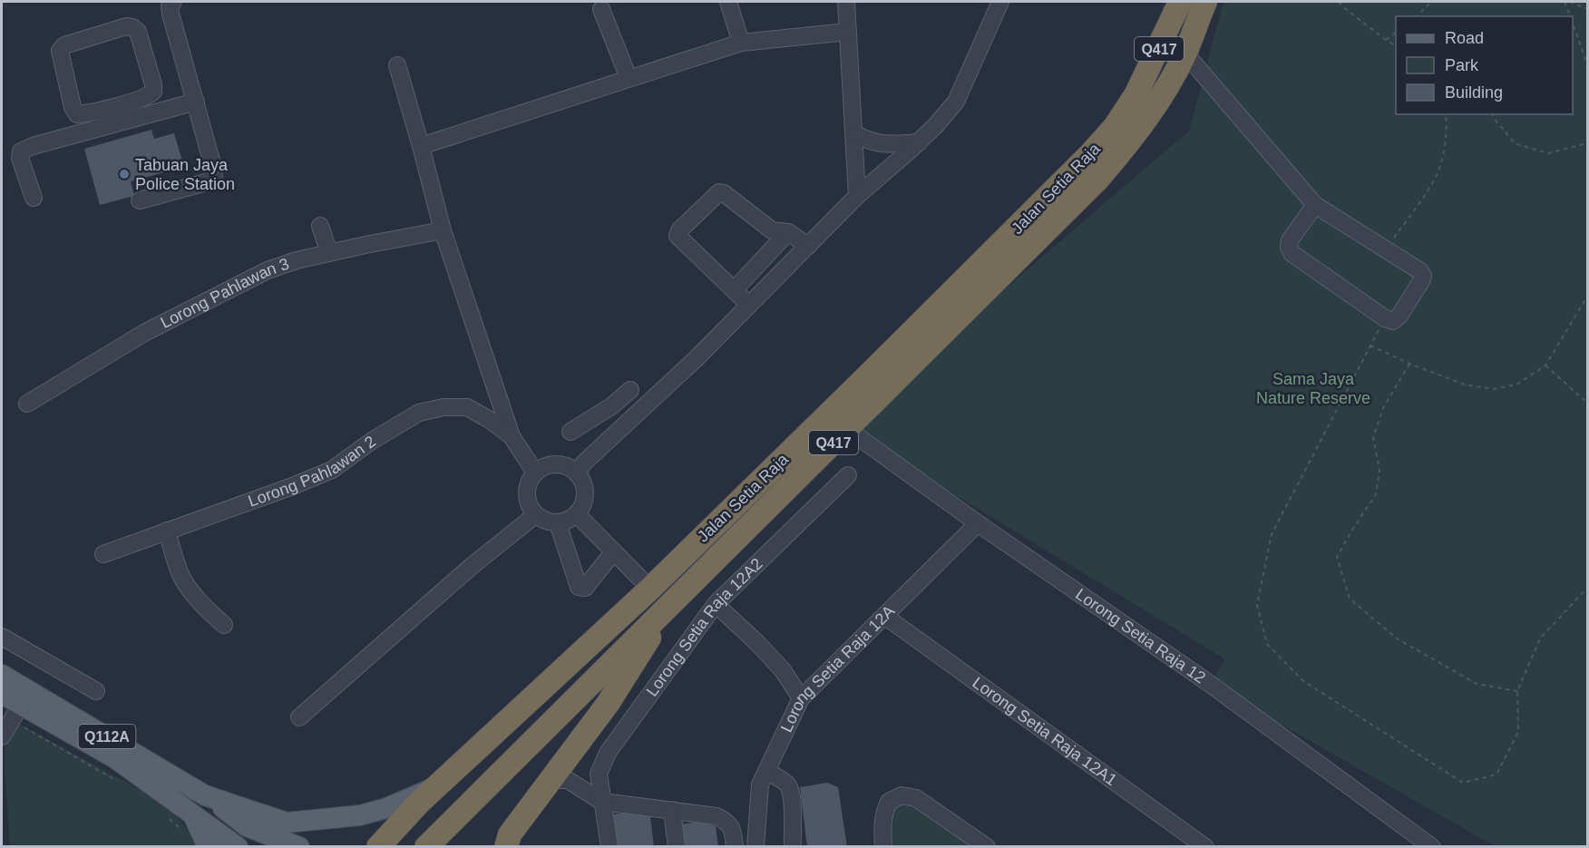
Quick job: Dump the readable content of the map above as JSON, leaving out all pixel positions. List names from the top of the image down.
{
  "streets": {
    "highway": ["Q417", "Jalan Setia Raja"],
    "main road": ["Q112A"],
    "street": [
      "Lorong Pahlawan 3",
      "Lorong Pahlawan 2",
      "Lorong Setia Raja 12A2",
      "Lorong Setia Raja 12",
      "Lorong Setia Raja 12A",
      "Lorong Setia Raja 12A1"
    ]
  },
  "crossings": [
    ["Jalan Setia Raja", "Lorong Setia Raja 12"],
    ["Lorong Setia Raja 12", "Lorong Setia Raja 12A"],
    ["Lorong Setia Raja 12A", "Lorong Setia Raja 12A1"]
  ],
  "parks": ["Sama Jaya Nature Reserve"],
  "places": ["Tabuan Jaya Police Station"],
  "legend": ["Road", "Park", "Building"]
}
